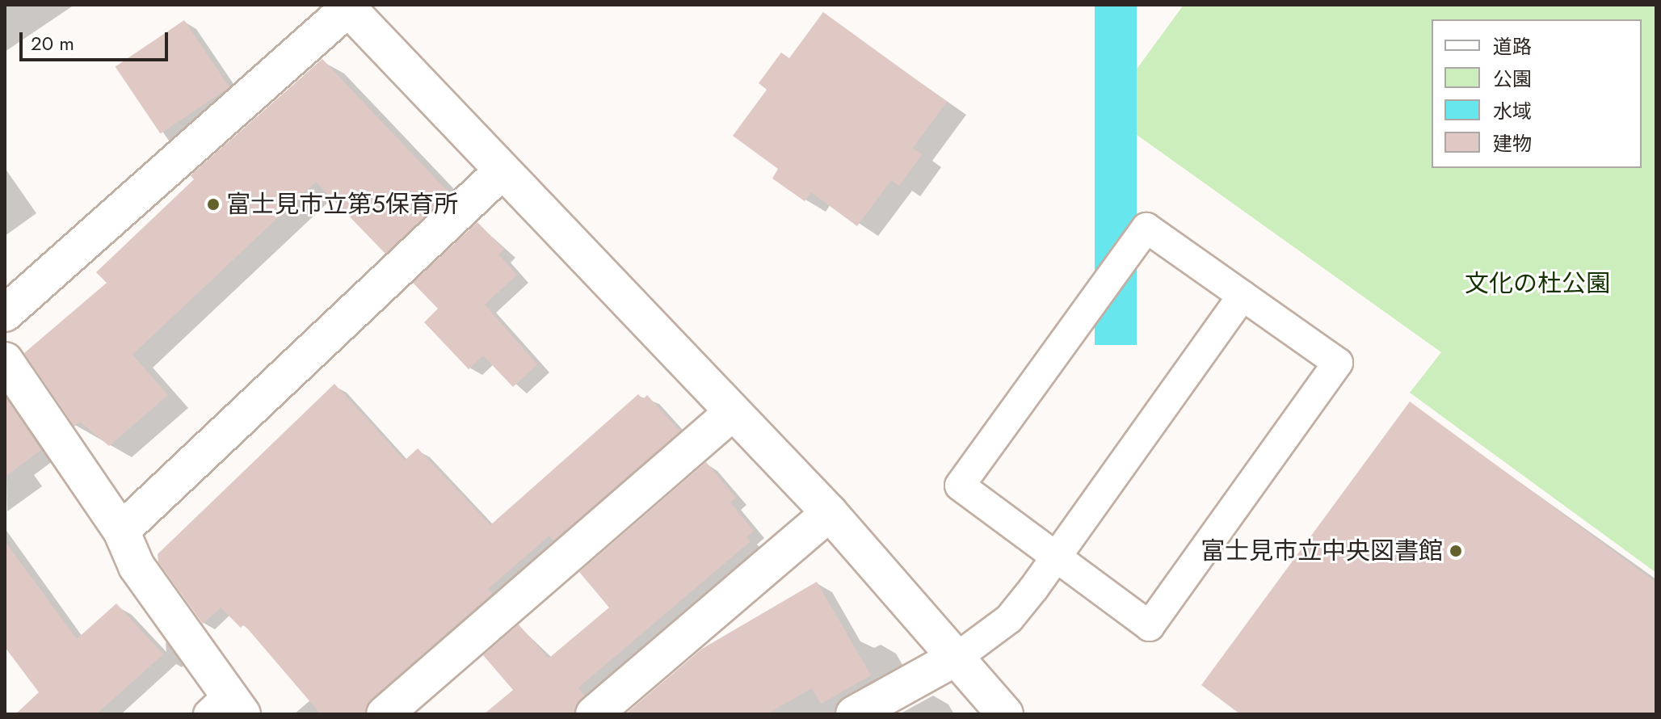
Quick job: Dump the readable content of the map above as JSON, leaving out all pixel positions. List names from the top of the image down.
{
  "parks": ["文化の杜公園"],
  "places": ["富士見市立第5保育所", "富士見市立中央図書館"],
  "legend": [
    "道路",
    "公園",
    "水域",
    "建物"
  ],
  "scale_bar": "20 m"
}
